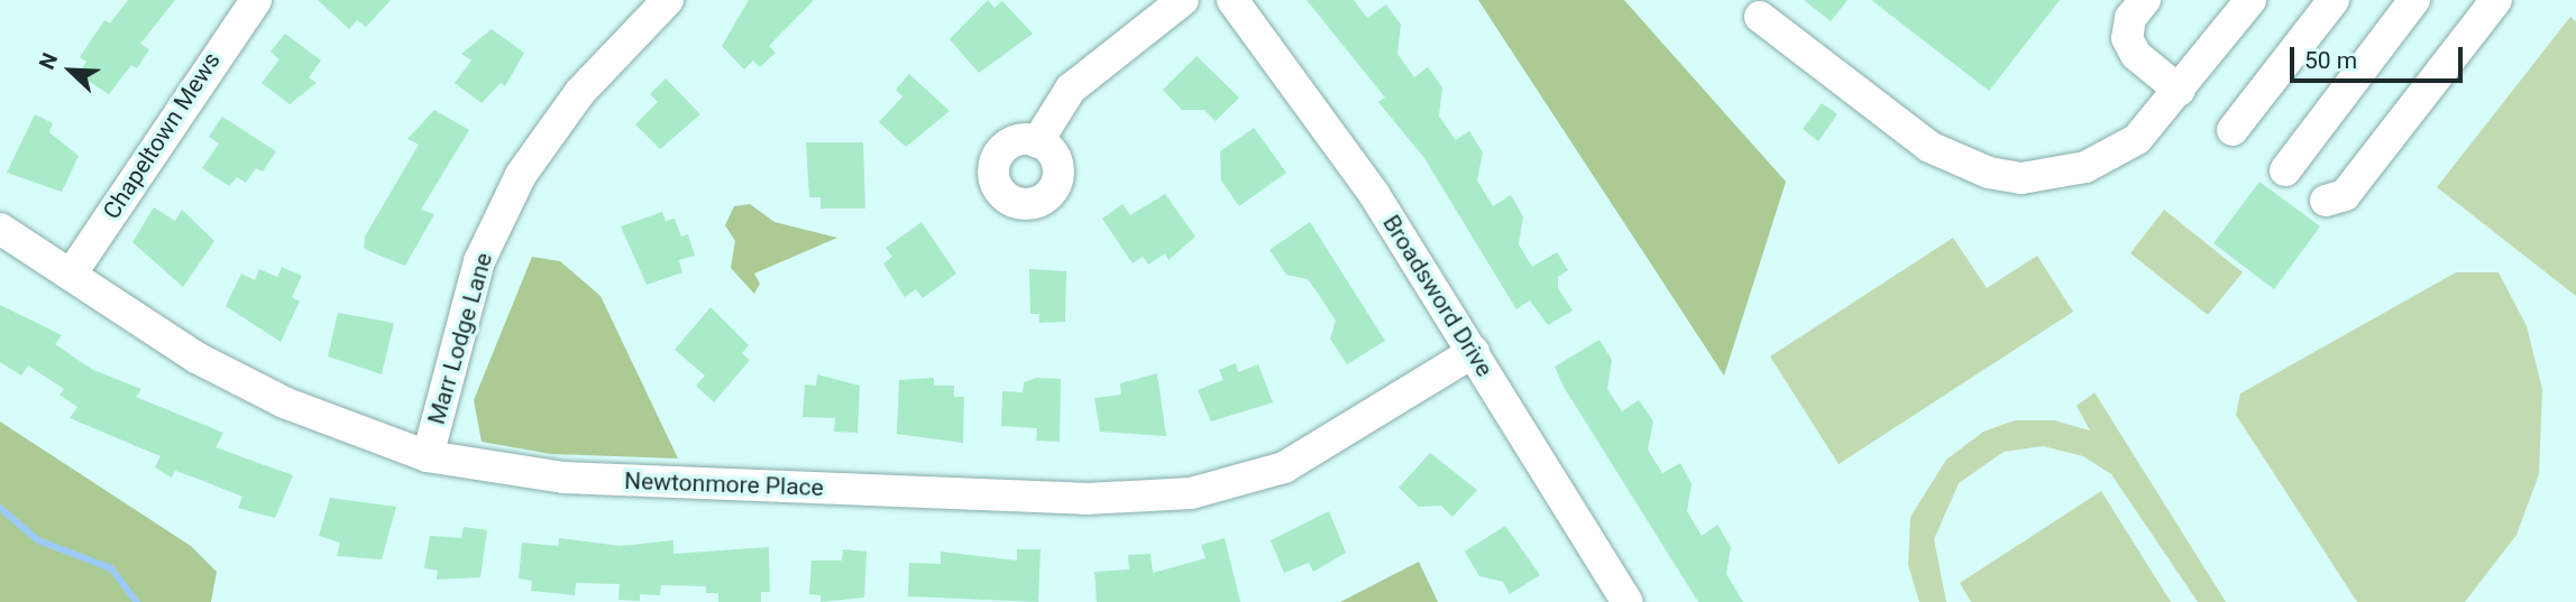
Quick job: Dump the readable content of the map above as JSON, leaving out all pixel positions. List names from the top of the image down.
{
  "streets": {
    "street": [
      "Chapeltown Mews",
      "Broadsword Drive",
      "Marr Lodge Lane",
      "Newtonmore Place"
    ]
  },
  "crossings": [
    ["Chapeltown Mews", "Newtonmore Place"],
    ["Broadsword Drive", "Newtonmore Place"],
    ["Marr Lodge Lane", "Newtonmore Place"]
  ],
  "scale_bar": "50 m",
  "north": "top left"
}
